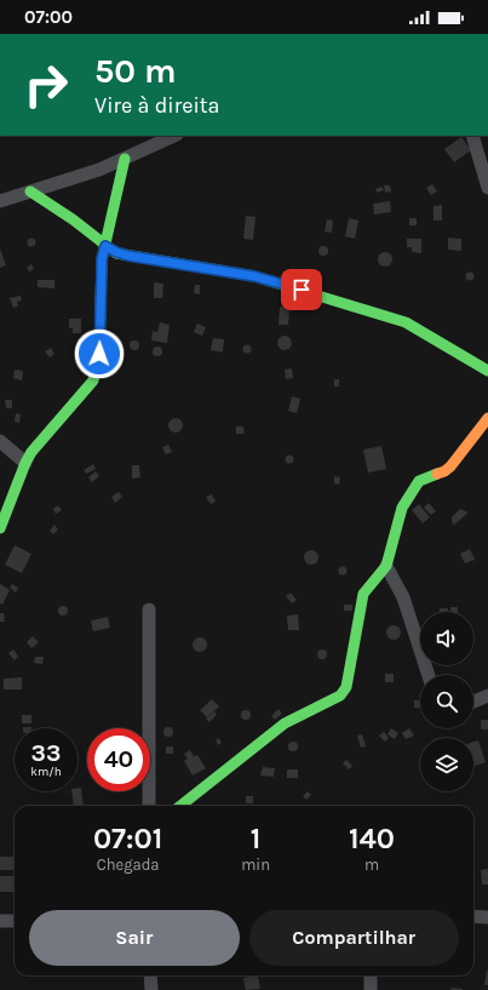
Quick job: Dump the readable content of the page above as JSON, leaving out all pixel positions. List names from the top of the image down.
{
  "page": {
    "status": "07:00",
    "turn": ["50 m", "Vire à direita"],
    "speed": "33 km/h",
    "limit": "40",
    "eta": [
      "07:01",
      "Chegada",
      "1",
      "min",
      "140",
      "m"
    ],
    "buttons": ["Sair", "Compartilhar"]
  }
}
